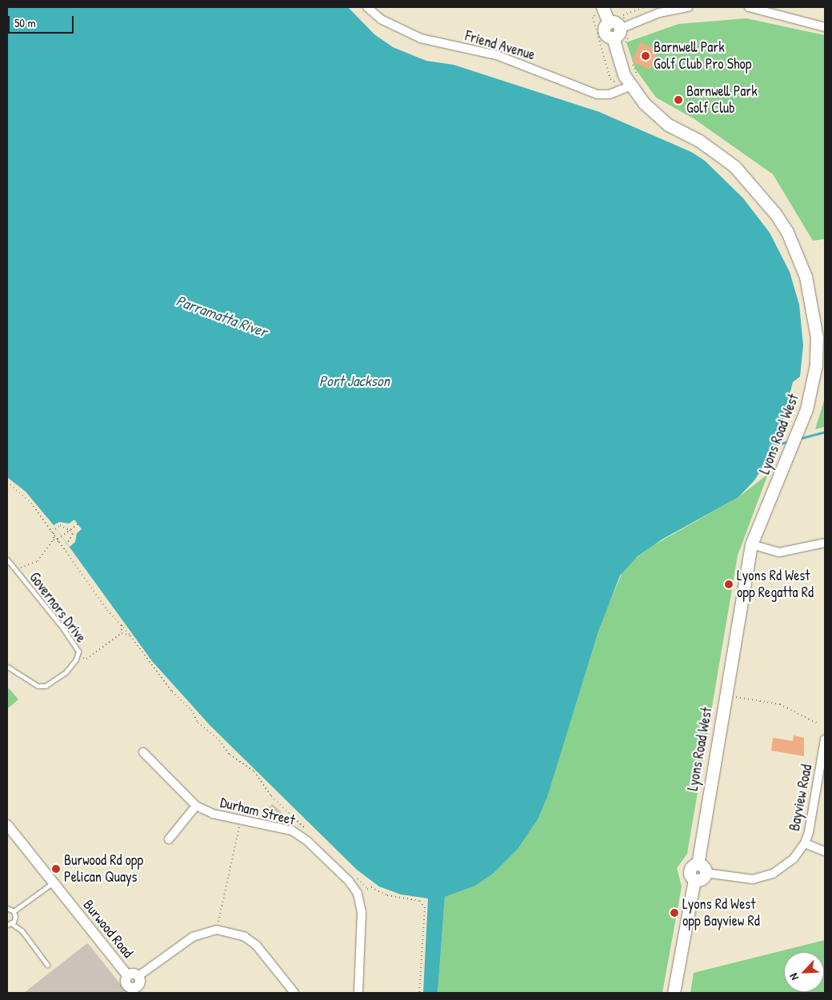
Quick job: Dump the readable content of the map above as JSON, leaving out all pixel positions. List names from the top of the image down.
{
  "streets": {
    "main road": ["Lyons Road West"],
    "street": [
      "Friend Avenue",
      "Bayview Road",
      "Durham Street",
      "Burwood Road"
    ],
    "lane": ["Governors Drive"]
  },
  "crossings": [
    ["Friend Avenue", "Lyons Road West"],
    ["Lyons Road West", "Bayview Road"]
  ],
  "water": ["Parramatta River", "Port Jackson"],
  "places": [
    "Barnwell Park Golf Club Pro Shop",
    "Barnwell Park Golf Club",
    "Lyons Rd West opp Regatta Rd",
    "Burwood Rd opp Pelican Quays",
    "Lyons Rd West opp Bayview Rd"
  ],
  "scale_bar": "50 m",
  "north": "bottom left"
}
